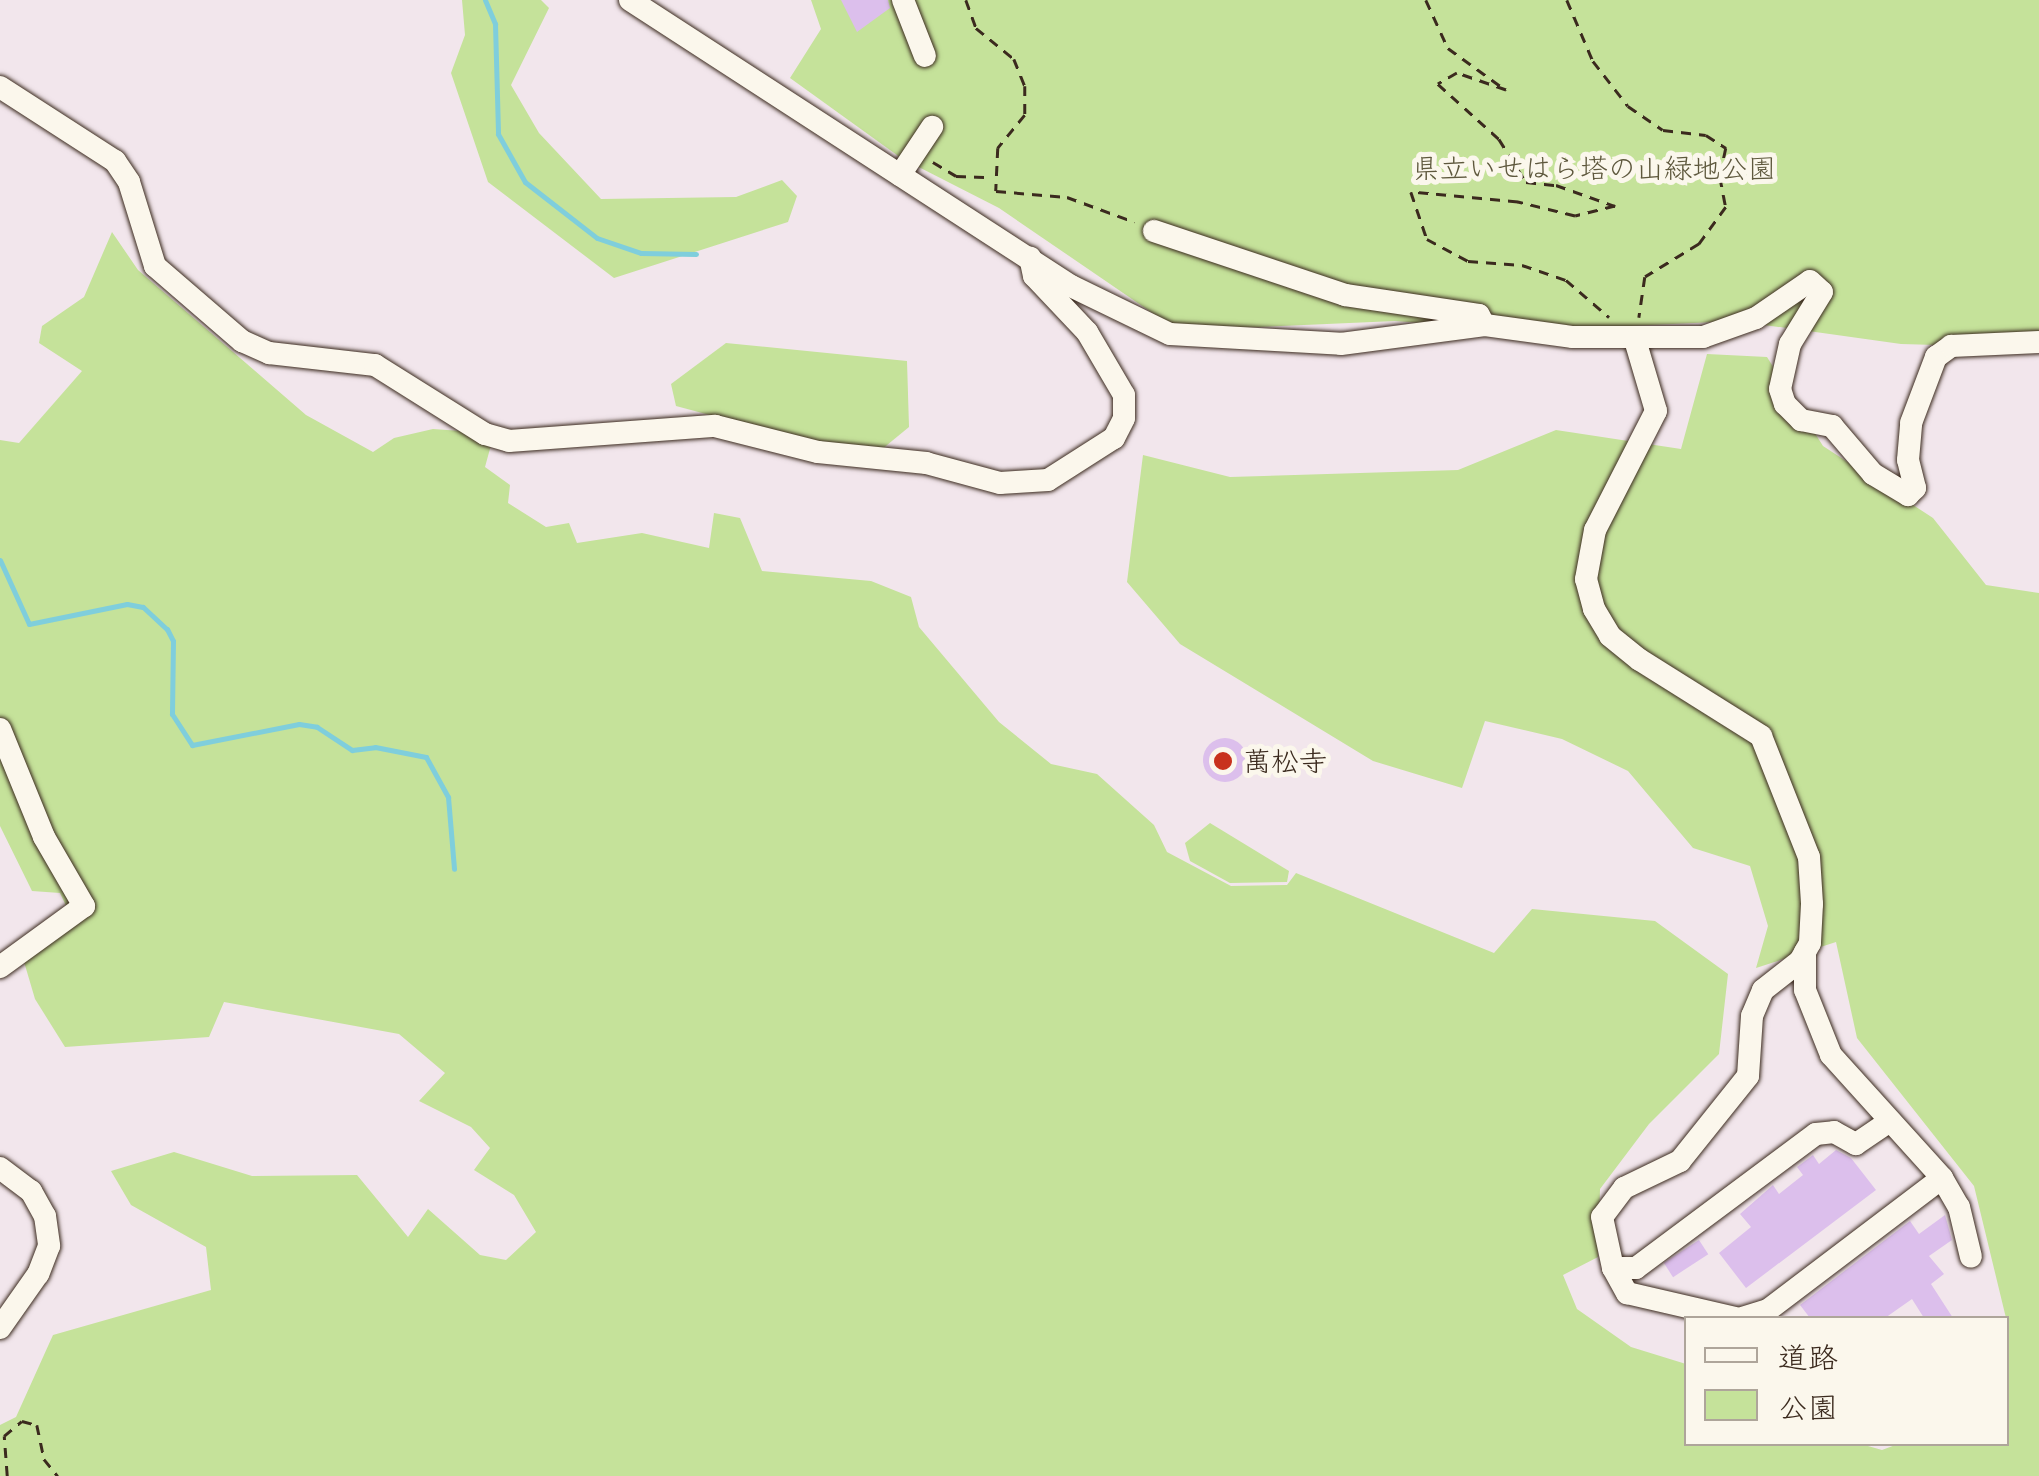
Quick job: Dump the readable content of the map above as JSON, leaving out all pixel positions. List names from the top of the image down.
{
  "parks": ["県立いせはら塔の山緑地公園"],
  "places": ["萬松寺"],
  "legend": ["道路", "公園"]
}
